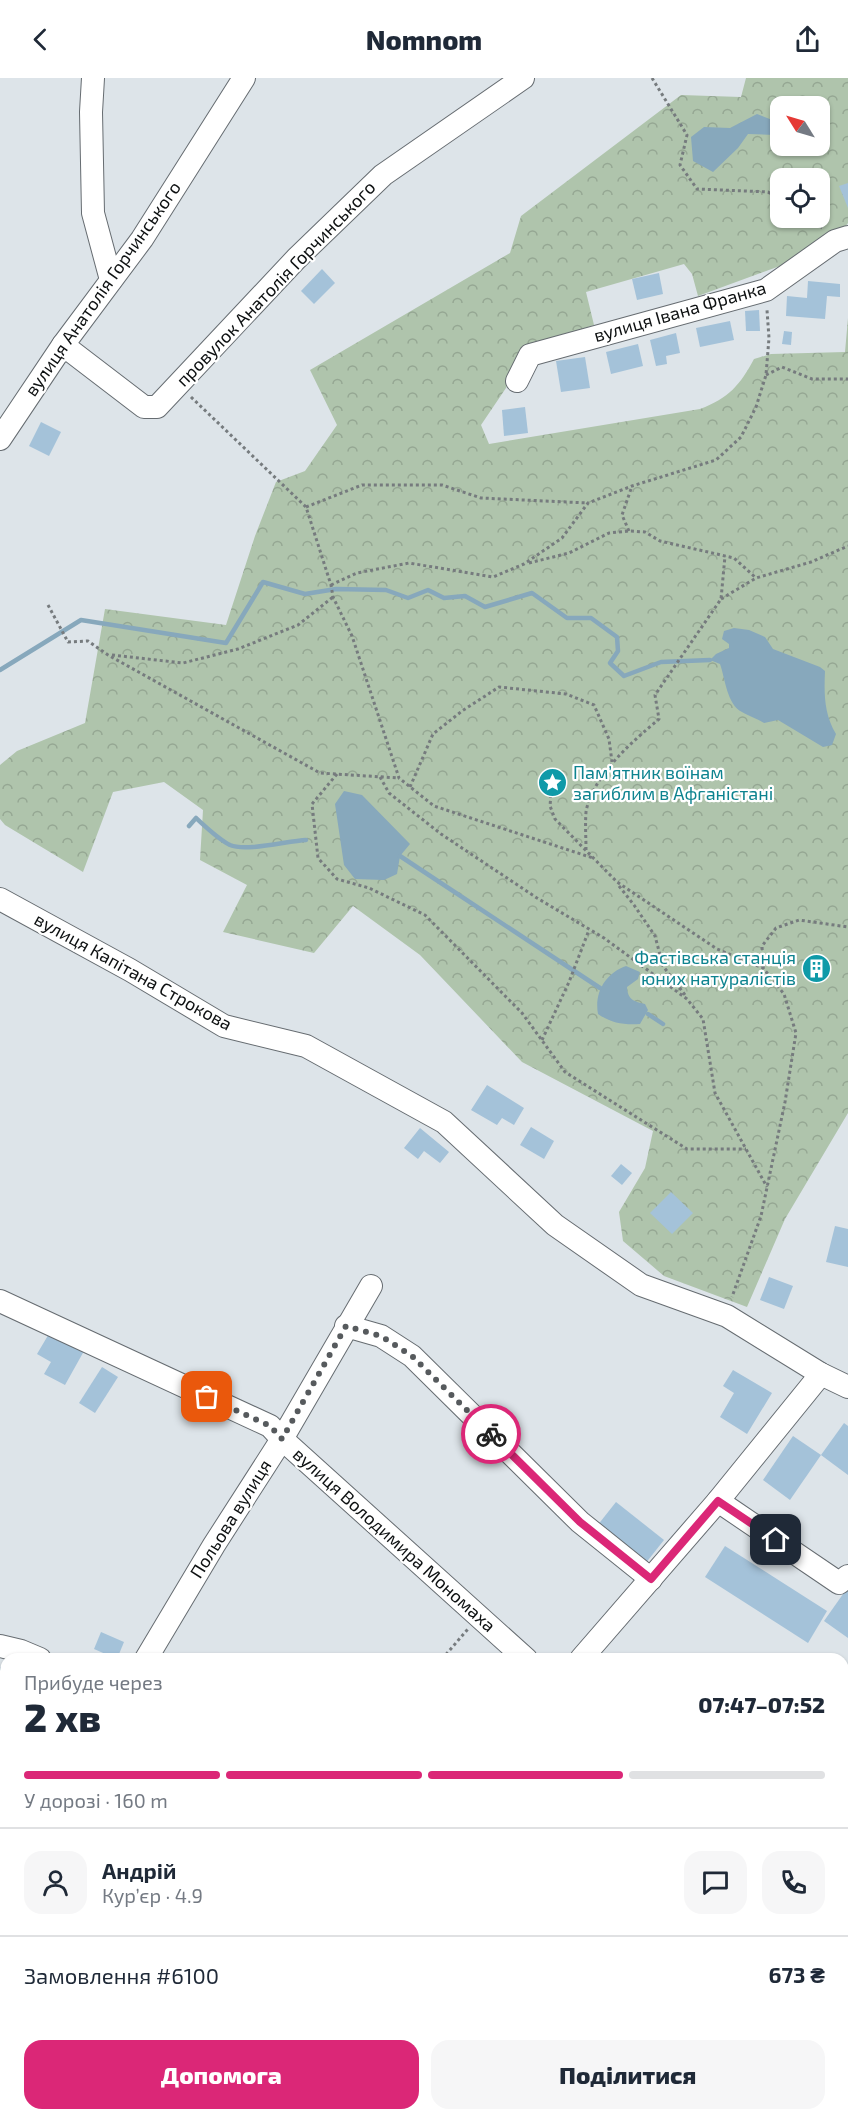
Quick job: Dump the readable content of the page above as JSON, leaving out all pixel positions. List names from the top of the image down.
{
  "streets": {
    "street": [
      "провулок Анатолія Горчинського",
      "вулиця Анатолія Горчинського",
      "вулиця Івана Франка",
      "вулиця Капітана Строкова",
      "Польова вулиця",
      "вулиця Володимира Мономаха"
    ]
  },
  "crossings": [
    ["провулок Анатолія Горчинського", "вулиця Анатолія Горчинського"],
    ["Польова вулиця", "вулиця Володимира Мономаха"]
  ],
  "places": {
    "place": ["Пам’ятник воїнам загиблим в Афганістані"],
    "building": ["Фастівська станція юних натуралістів"]
  },
  "north": "top left",
  "page": {
    "header": "Nomnom",
    "heading": ["2 хв", "Прибуде через", "07:47–07:52"],
    "panel": [
      "Андрій",
      "Кур’єр · 4.9",
      "Замовлення #6100",
      "673 ₴"
    ],
    "bar": "У дорозі · 160 m",
    "buttons": ["Допомога", "Поділитися"]
  }
}
